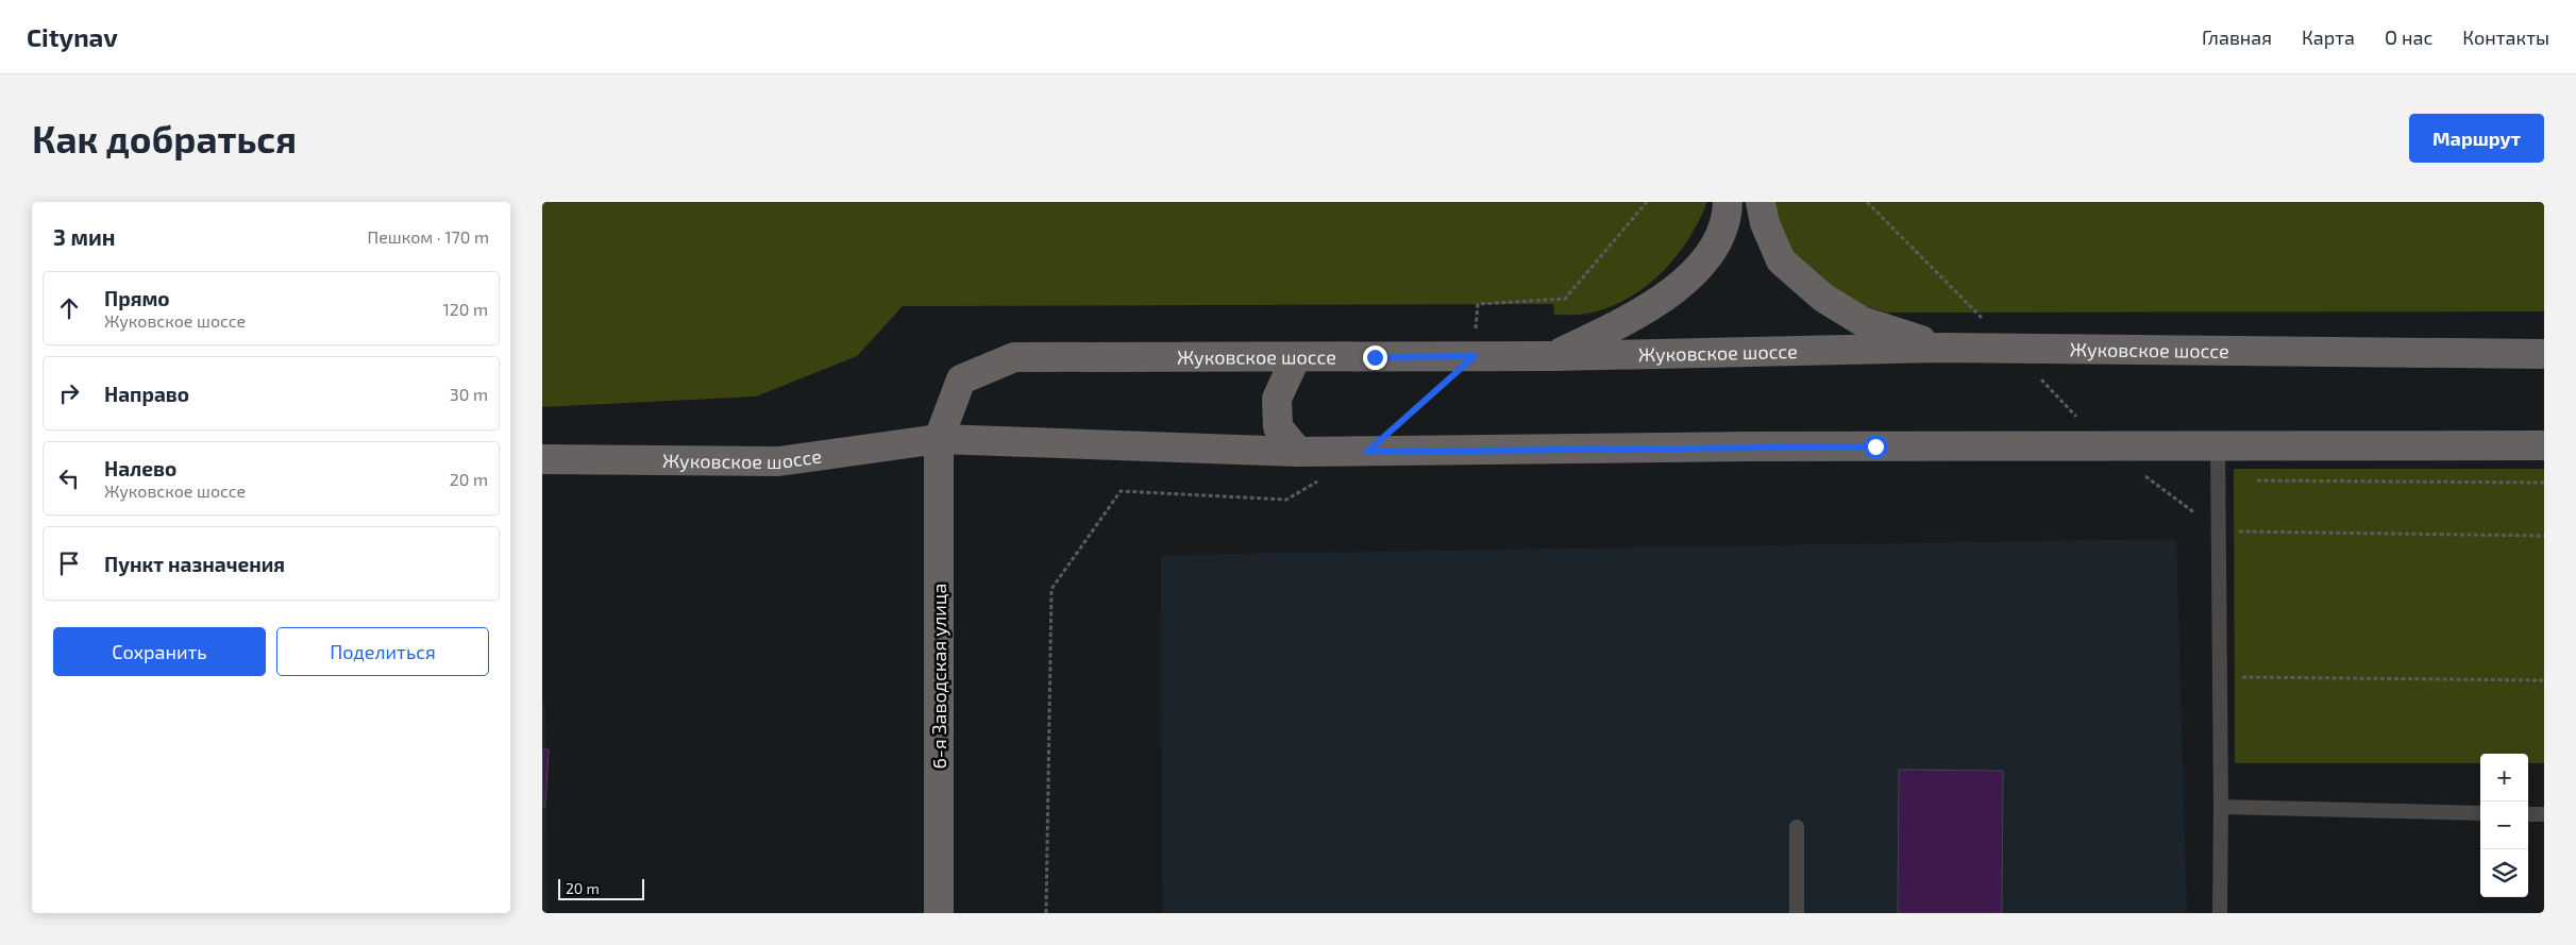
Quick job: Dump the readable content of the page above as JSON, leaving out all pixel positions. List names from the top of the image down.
{
  "streets": {
    "main road": ["Жуковское шоссе", "6-я Заводская улица"]
  },
  "crossings": [
    ["Жуковское шоссе", "6-я Заводская улица"]
  ],
  "scale_bar": "20 m",
  "page": {
    "header": "Citynav",
    "nav": [
      "Главная",
      "Карта",
      "О нас",
      "Контакты"
    ],
    "buttons": [
      "Маршрут",
      ["Сохранить", "Поделиться"]
    ],
    "title": "Как добраться",
    "heading": ["3 мин", "Пешком · 170 m"],
    "list": [
      ["Прямо", "Жуковское шоссе", "120 m"],
      ["Направо", "30 m"],
      ["Налево", "Жуковское шоссе", "20 m"],
      "Пункт назначения"
    ],
    "map_buttons": ["+", "−"],
    "scale": "20 m"
  }
}
